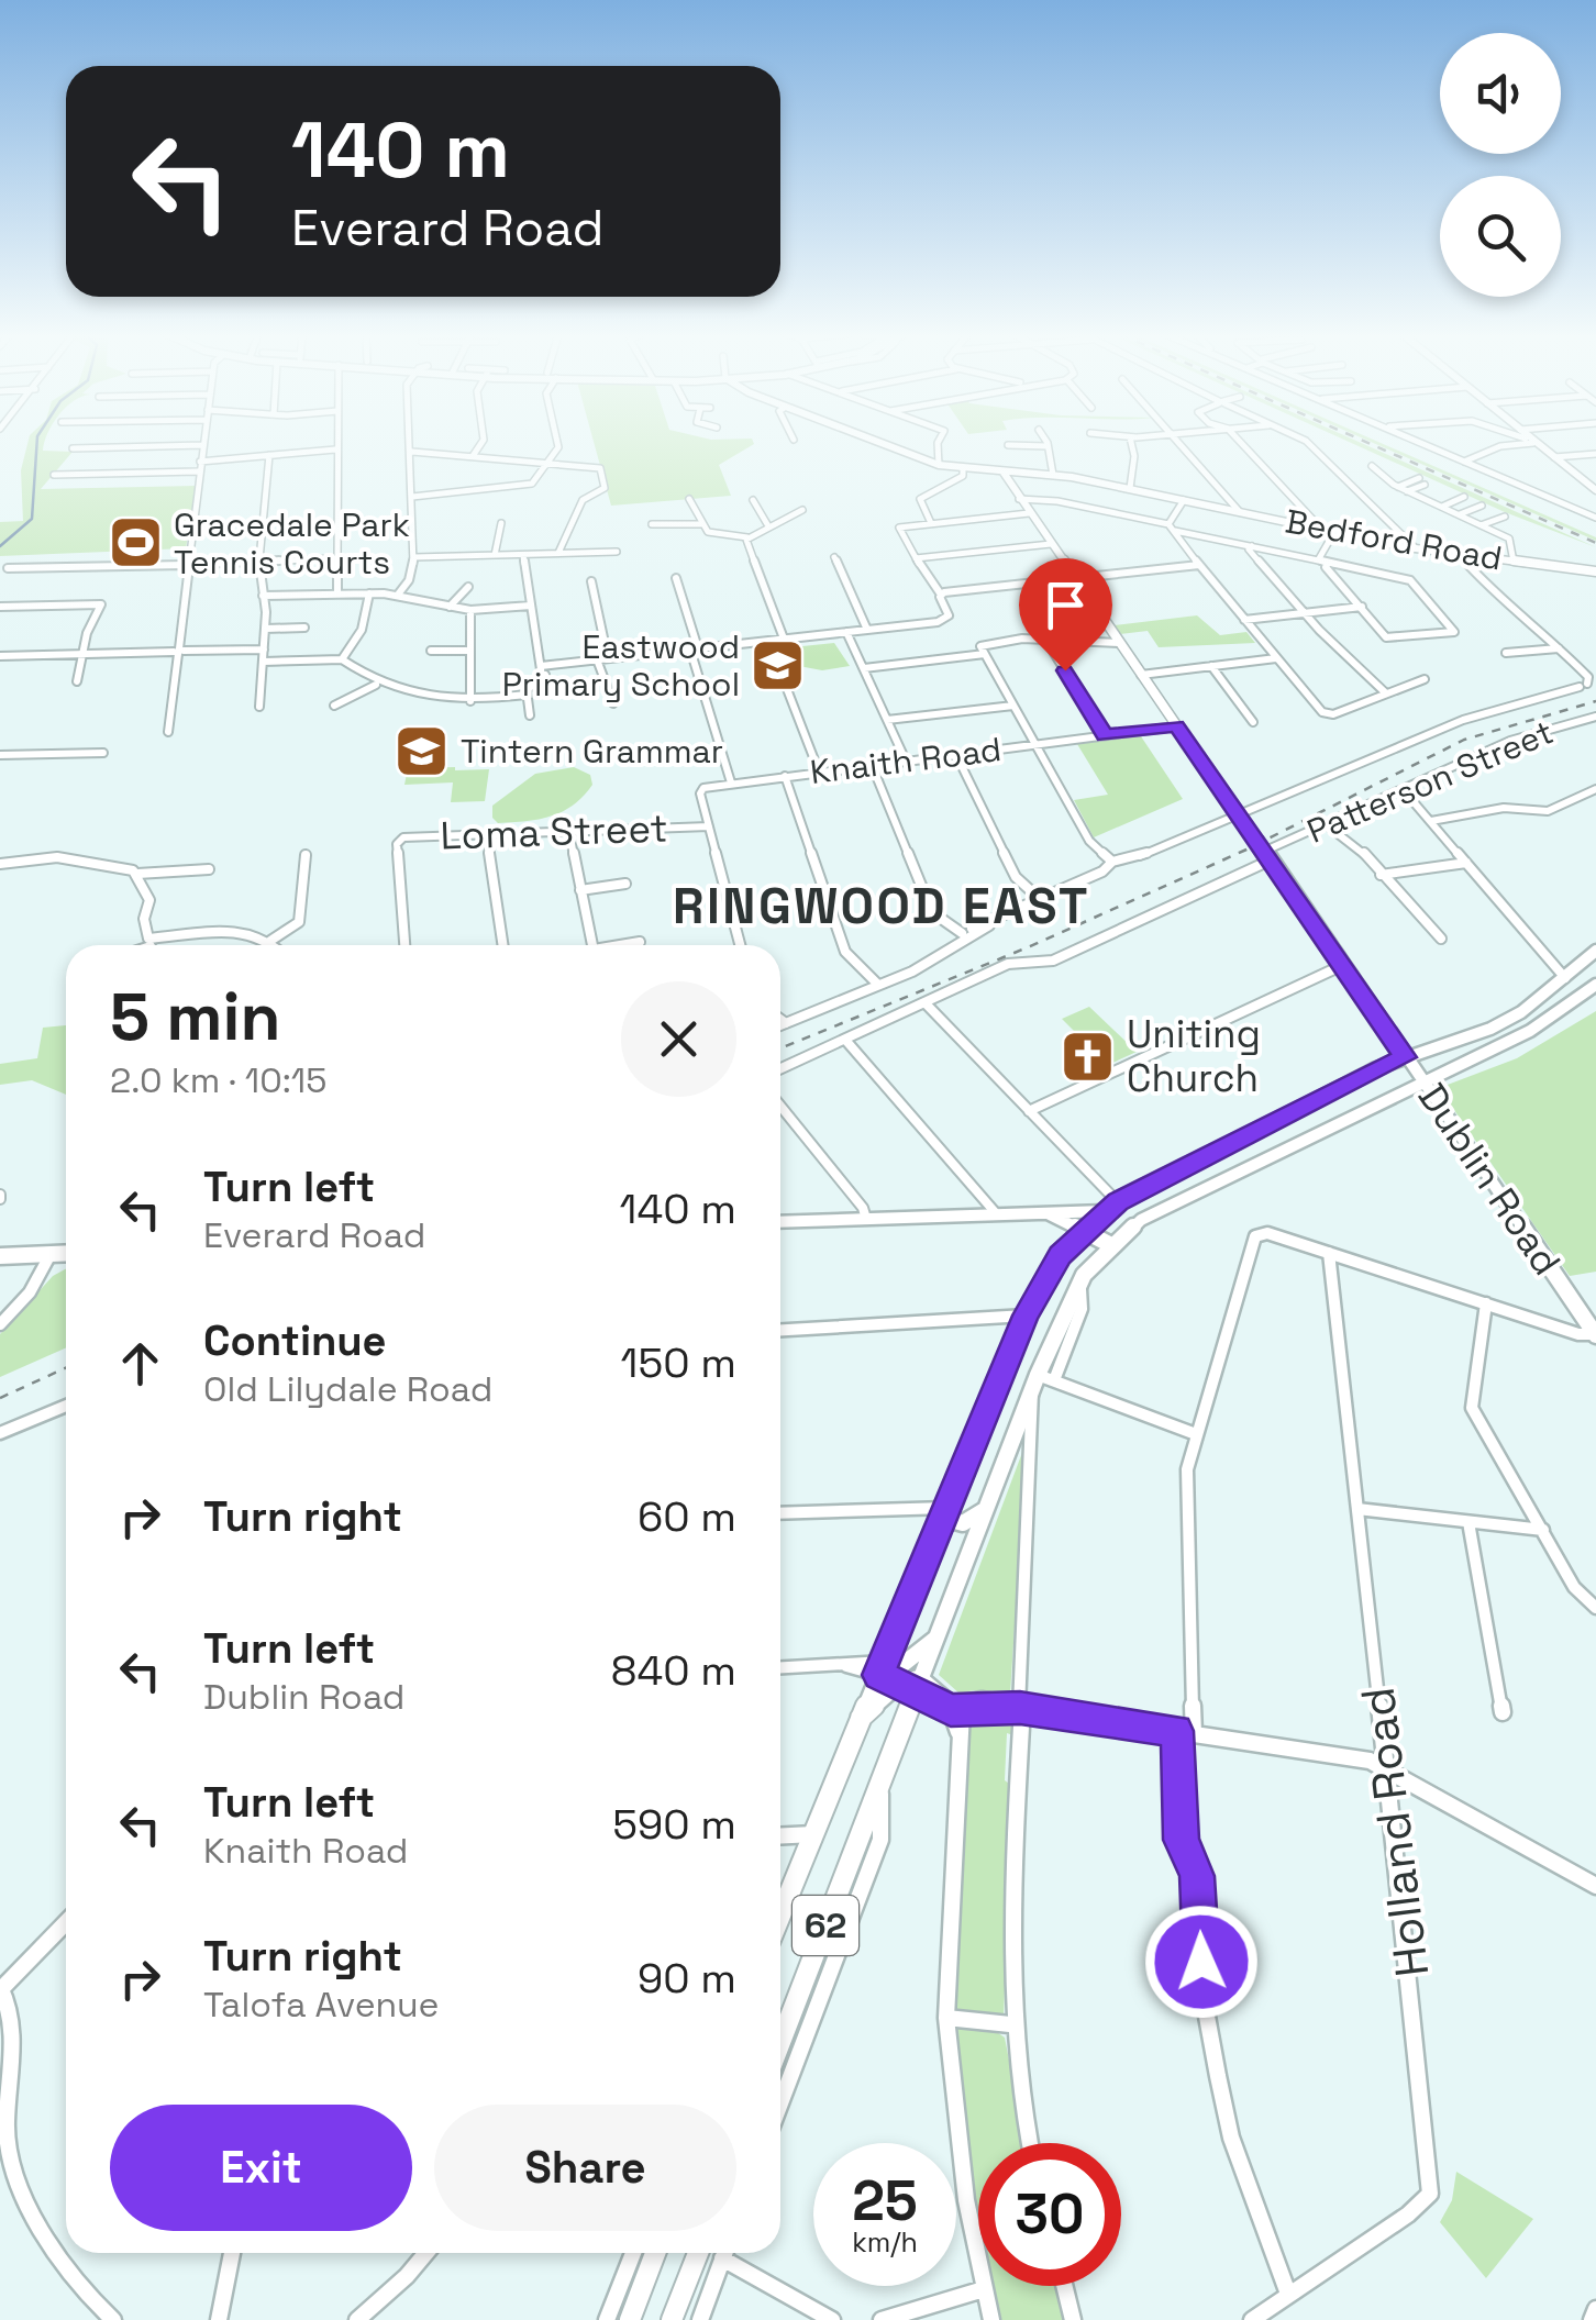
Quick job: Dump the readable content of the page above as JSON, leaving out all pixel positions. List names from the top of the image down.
{
  "streets": {
    "main road": ["Bedford Road", "Dublin Road", "62"],
    "street": [
      "Knaith Road",
      "Patterson Street",
      "Loma Street",
      "Holland Road"
    ]
  },
  "crossings": [
    ["Bedford Road", "Dublin Road"],
    ["Knaith Road", "Loma Street"],
    ["Knaith Road", "Dublin Road"],
    ["Patterson Street", "Dublin Road"],
    ["Dublin Road", "62"]
  ],
  "districts": ["RINGWOOD EAST"],
  "places": {
    "sports": ["Gracedale Park Tennis Courts"],
    "school or university": ["Eastwood Primary School", "Tintern Grammar"],
    "church": ["Uniting Church"]
  },
  "page": {
    "turn": ["140 m", "Everard Road"],
    "heading": ["5 min", "2.0 km · 10:15"],
    "list": [
      {
        "name": "Turn left",
        "note": "Everard Road",
        "value": "140 m"
      },
      {
        "name": "Continue",
        "note": "Old Lilydale Road",
        "value": "150 m"
      },
      {
        "name": "Turn right",
        "value": "60 m"
      },
      {
        "name": "Turn left",
        "note": "Dublin Road",
        "value": "840 m"
      },
      {
        "name": "Turn left",
        "note": "Knaith Road",
        "value": "590 m"
      },
      {
        "name": "Turn right",
        "note": "Talofa Avenue",
        "value": "90 m"
      }
    ],
    "buttons": ["Exit", "Share"],
    "speed": "25 km/h",
    "limit": "30"
  }
}
